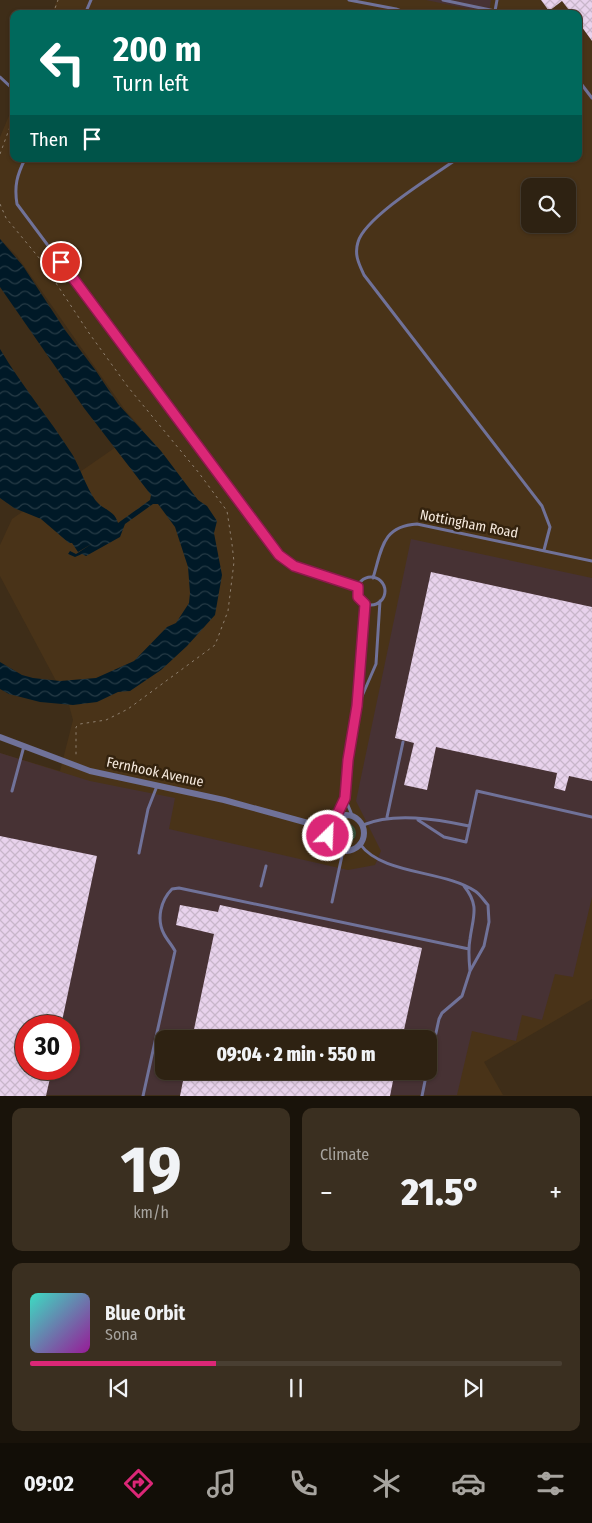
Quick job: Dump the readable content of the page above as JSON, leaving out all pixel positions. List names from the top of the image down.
{
  "streets": {
    "street": ["Fernhook Avenue"],
    "lane": ["Nottingham Road"]
  },
  "page": {
    "turn": ["200 m", "Turn left"],
    "then": "Then",
    "limit": "30",
    "trip": "09:04 · 2 min · 550 m",
    "tile": [
      ["19", "km/h"],
      "Climate"
    ],
    "heat": ["−", "21.5°", "+"],
    "song": ["Blue Orbit", "Sona"],
    "tabs": "09:02"
  }
}
